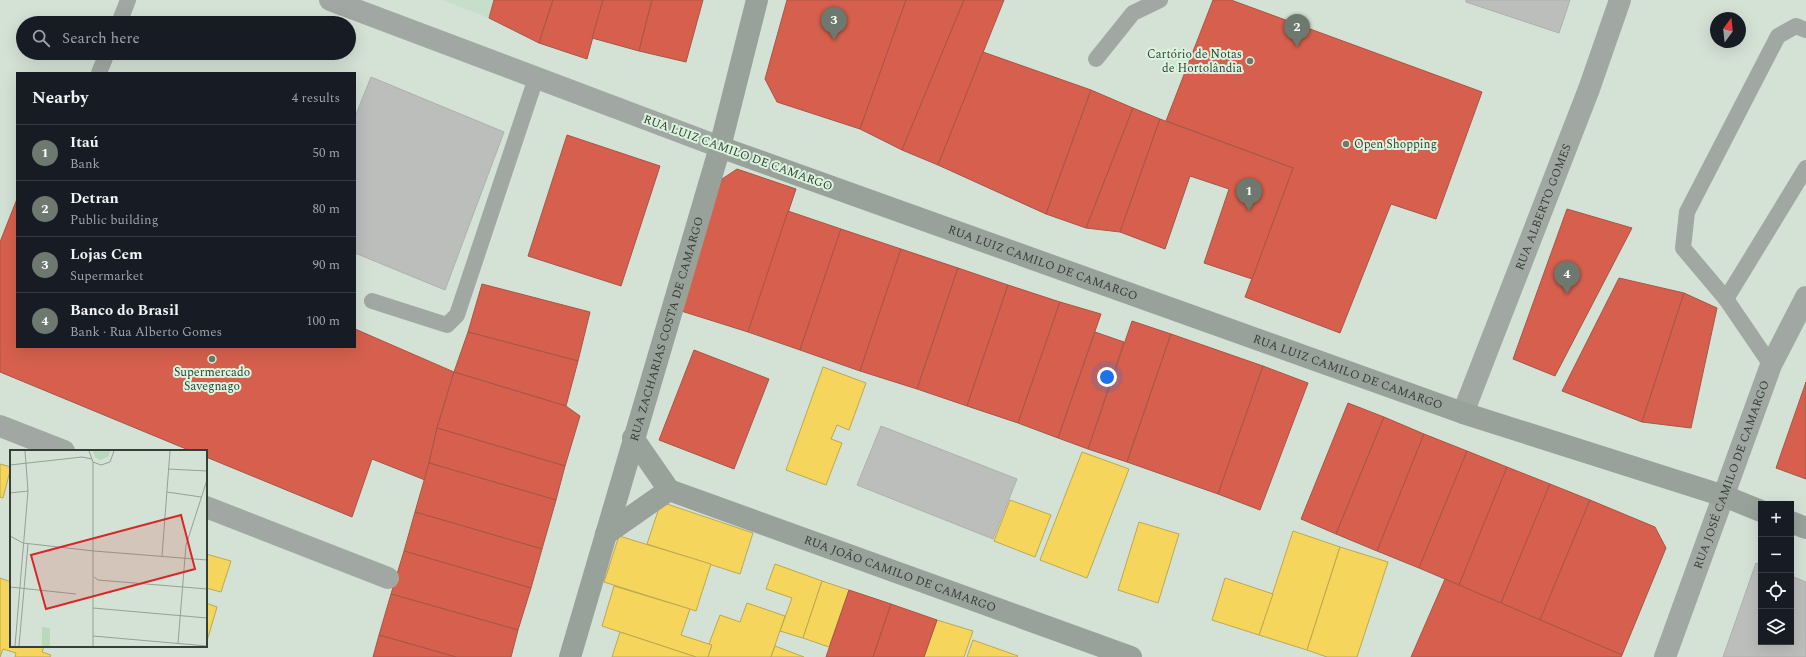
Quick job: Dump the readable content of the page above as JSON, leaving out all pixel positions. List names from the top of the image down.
{
  "streets": {
    "main road": ["RUA LUIZ CAMILO DE CAMARGO", "RUA ZACHARIAS COSTA DE CAMARGO", "RUA JOÃO CAMILO DE CAMARGO"],
    "street": ["RUA ALBERTO GOMES", "RUA JOSÉ CAMILO DE CAMARGO"]
  },
  "crossings": [
    ["RUA LUIZ CAMILO DE CAMARGO", "RUA ALBERTO GOMES"],
    ["RUA LUIZ CAMILO DE CAMARGO", "RUA ZACHARIAS COSTA DE CAMARGO"],
    ["RUA LUIZ CAMILO DE CAMARGO", "RUA JOSÉ CAMILO DE CAMARGO"]
  ],
  "places": ["Cartório de Notas de Hortolândia", "Open Shopping", "Supermercado Savegnago"],
  "north": "top",
  "page": {
    "pins": [
      "3",
      "2",
      "1",
      "4"
    ],
    "search": "Search here",
    "heading": ["Nearby", "4 results"],
    "list": [
      {
        "mark": "1",
        "name": "Itaú",
        "note": "Bank",
        "value": "50 m"
      },
      {
        "mark": "2",
        "name": "Detran",
        "note": "Public building",
        "value": "80 m"
      },
      {
        "mark": "3",
        "name": "Lojas Cem",
        "note": "Supermarket",
        "value": "90 m"
      },
      {
        "mark": "4",
        "name": "Banco do Brasil",
        "note": "Bank · Rua Alberto Gomes",
        "value": "100 m"
      }
    ],
    "map_buttons": ["+", "−"]
  }
}
